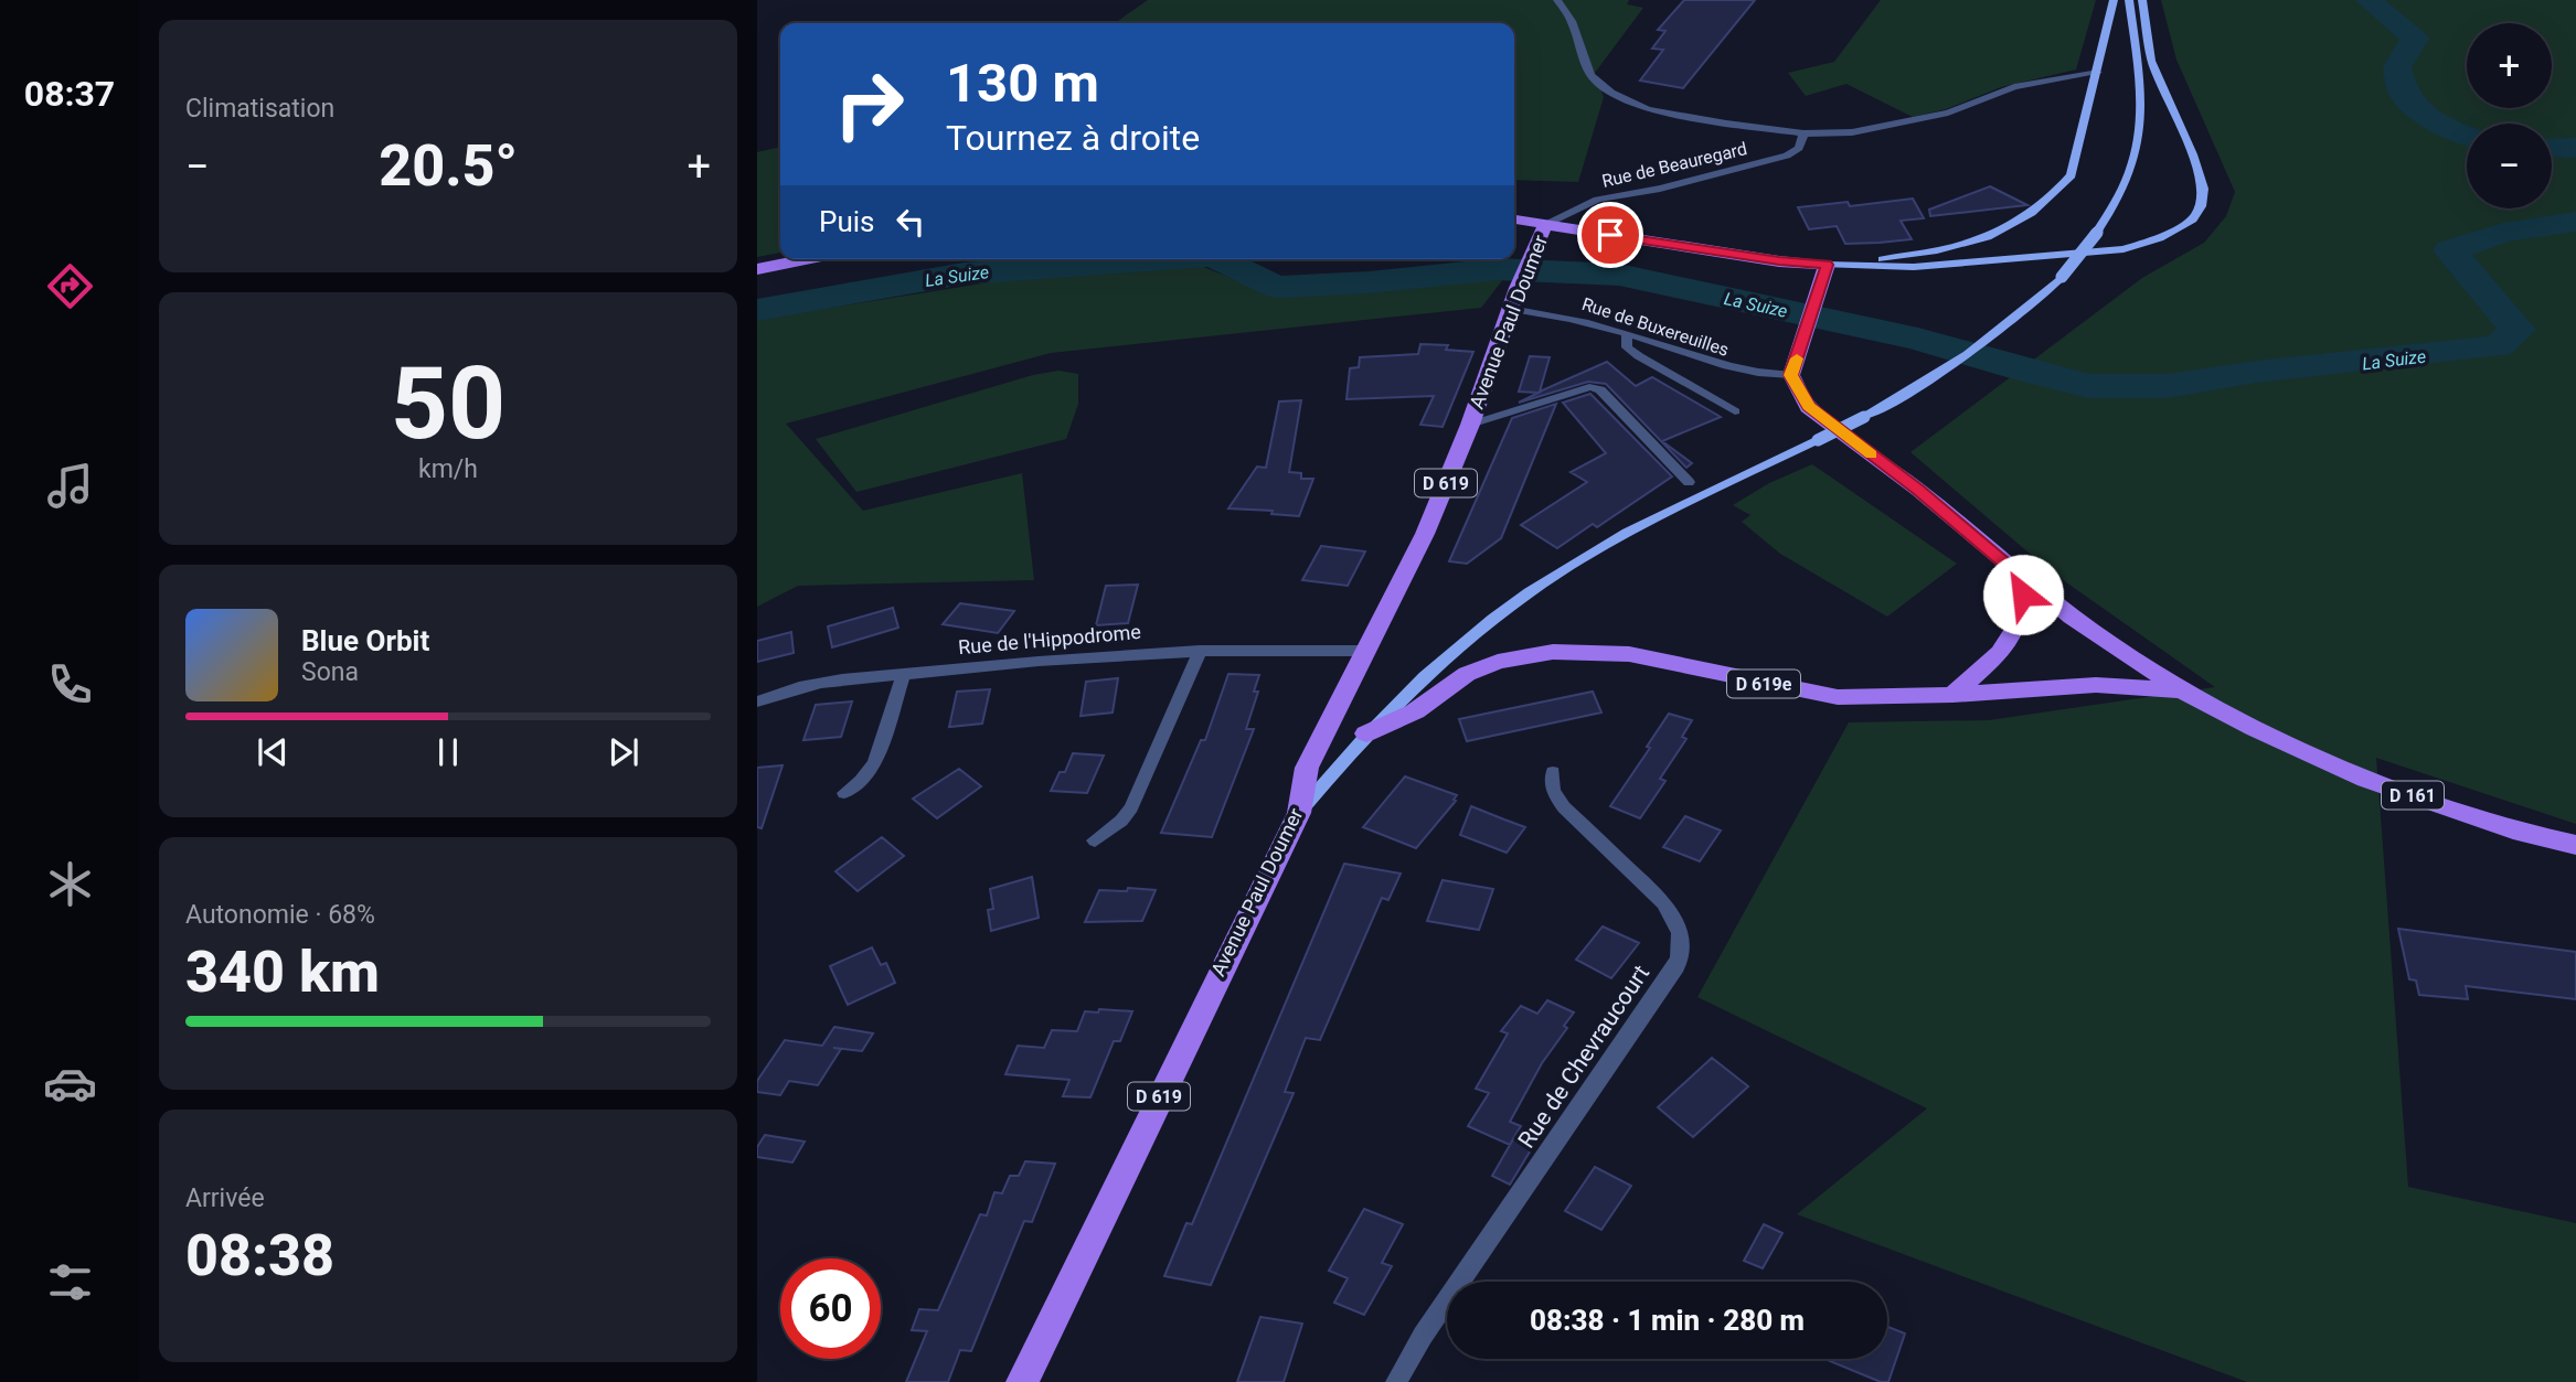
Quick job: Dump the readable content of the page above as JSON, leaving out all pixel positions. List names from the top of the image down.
{
  "streets": {
    "main road": [
      "Avenue Paul Doumer",
      "D 619",
      "D 619e",
      "D 161"
    ],
    "street": [
      "Rue de Beauregard",
      "Rue de Buxereuilles",
      "Rue de l'Hippodrome",
      "Rue de Chevraucourt"
    ]
  },
  "crossings": [
    ["Rue de Beauregard", "Avenue Paul Doumer"],
    ["Avenue Paul Doumer", "Rue de Buxereuilles"],
    ["Avenue Paul Doumer", "Rue de l'Hippodrome"],
    ["D 619e", "D 161"]
  ],
  "water": ["La Suize"],
  "page": {
    "tabs": "08:37",
    "tile": [
      "Climatisation",
      ["50", "km/h"],
      ["Autonomie · 68%", "340 km"],
      ["Arrivée", "08:38"]
    ],
    "map_buttons": ["+", "−"],
    "turn": ["130 m", "Tournez à droite"],
    "heat": ["−", "20.5°", "+"],
    "then": "Puis",
    "song": ["Blue Orbit", "Sona"],
    "limit": "60",
    "trip": "08:38 · 1 min · 280 m"
  }
}
